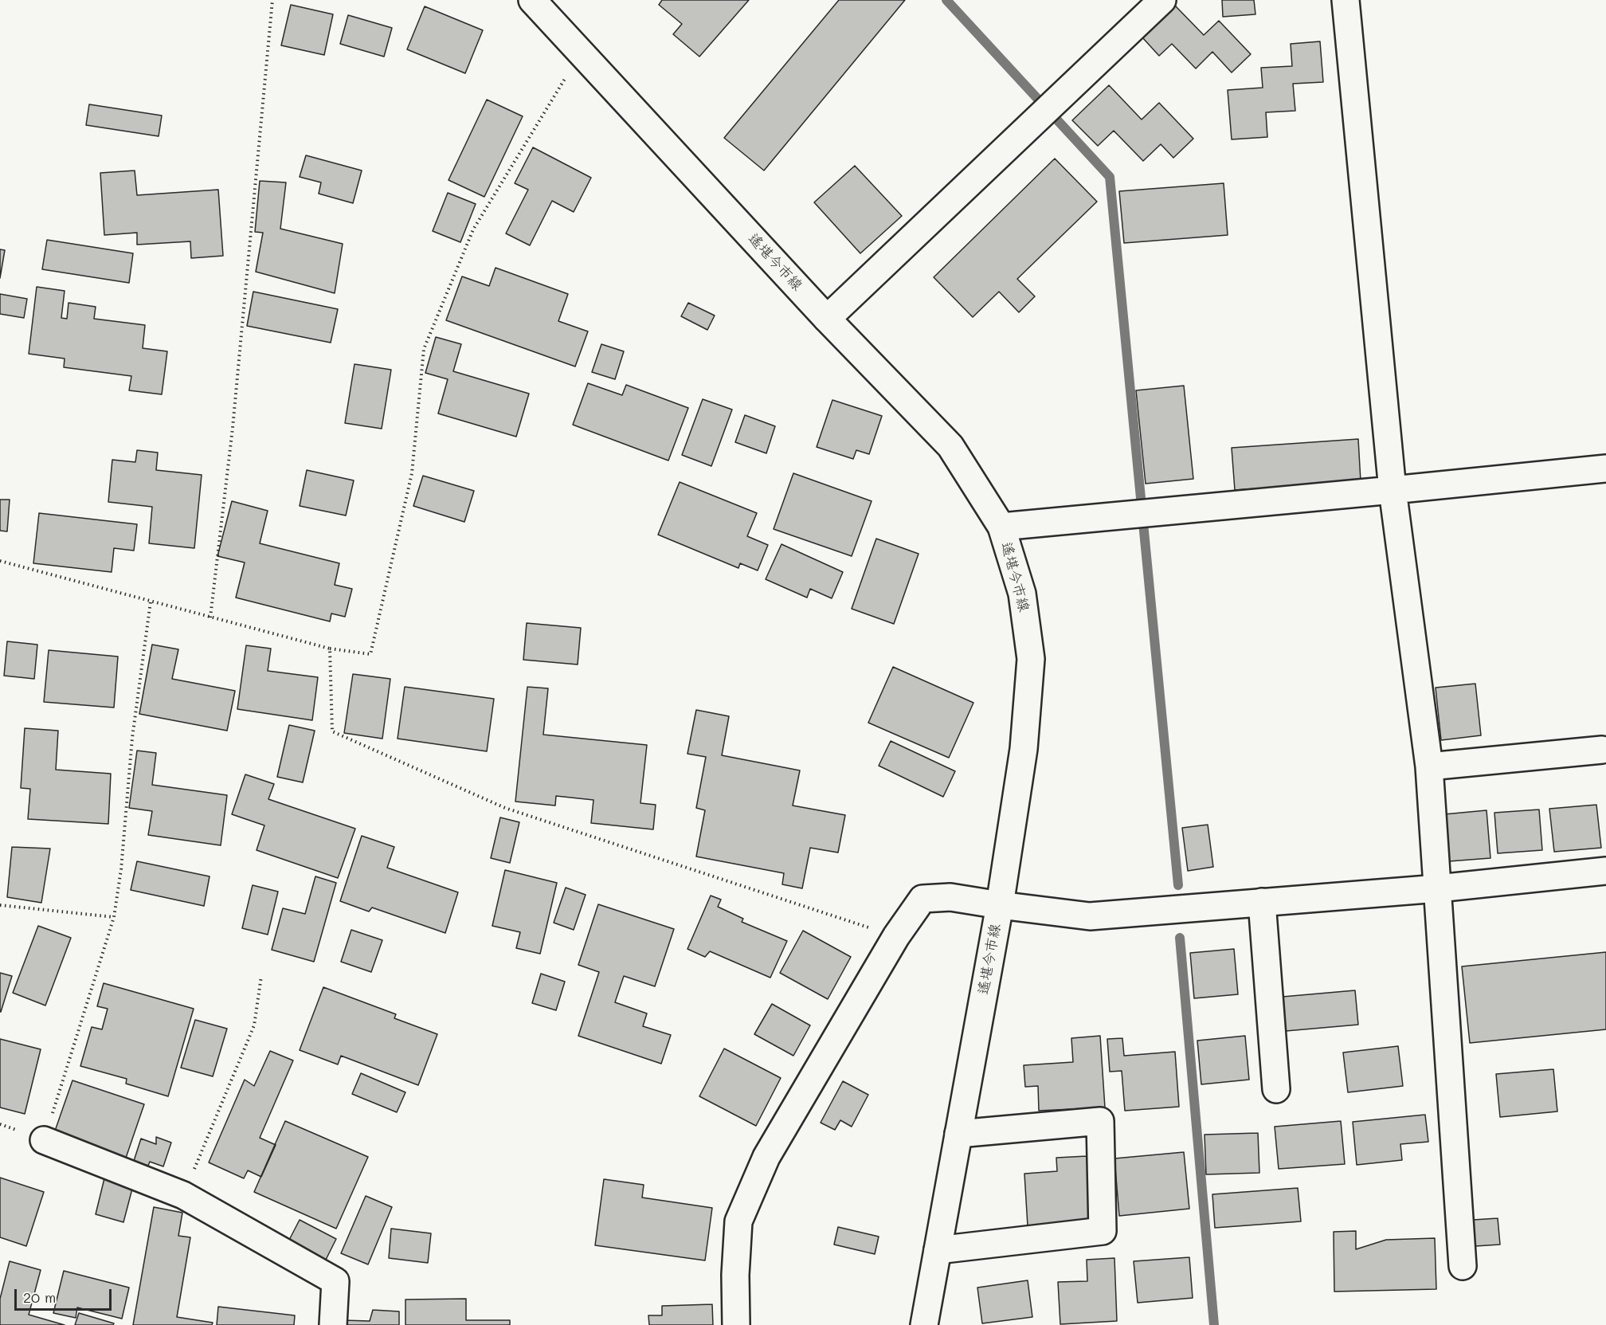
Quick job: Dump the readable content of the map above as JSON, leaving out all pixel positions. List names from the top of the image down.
{
  "streets": {
    "street": ["遙堪今市線"]
  },
  "scale_bar": "20 m"
}
